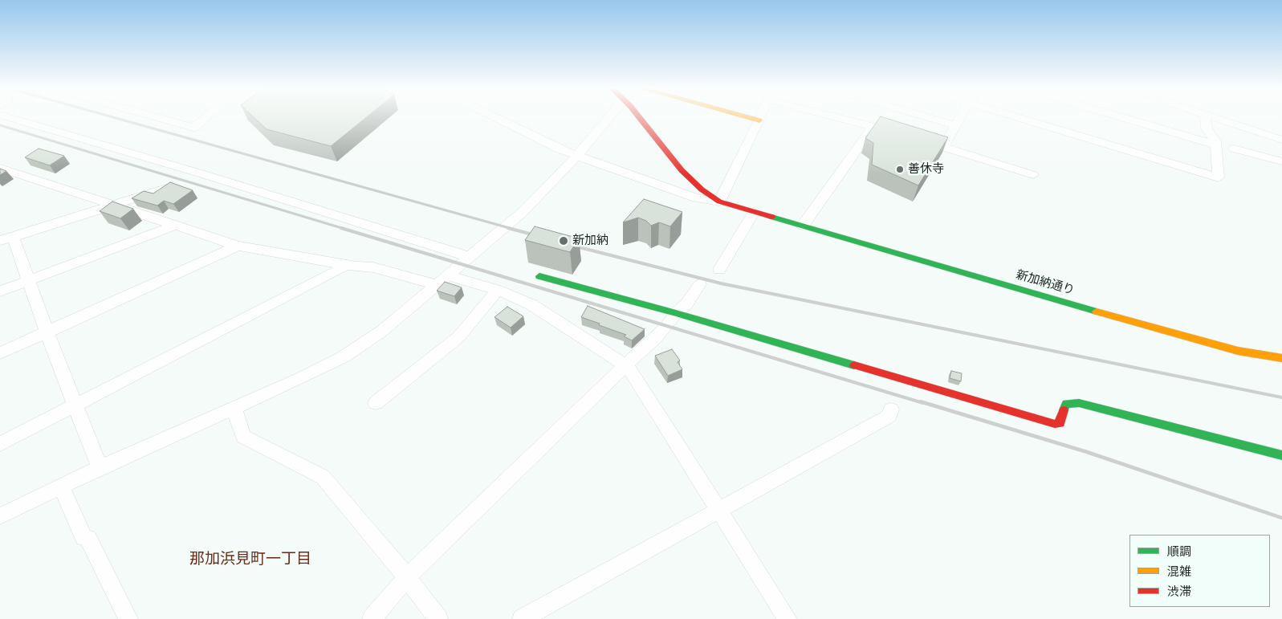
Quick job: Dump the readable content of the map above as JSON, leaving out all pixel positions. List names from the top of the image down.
{
  "streets": {
    "street": ["新加納通り"]
  },
  "districts": ["那加浜見町一丁目"],
  "places": ["善休寺", "新加納"],
  "legend": ["順調", "混雑", "渋滞"]
}
